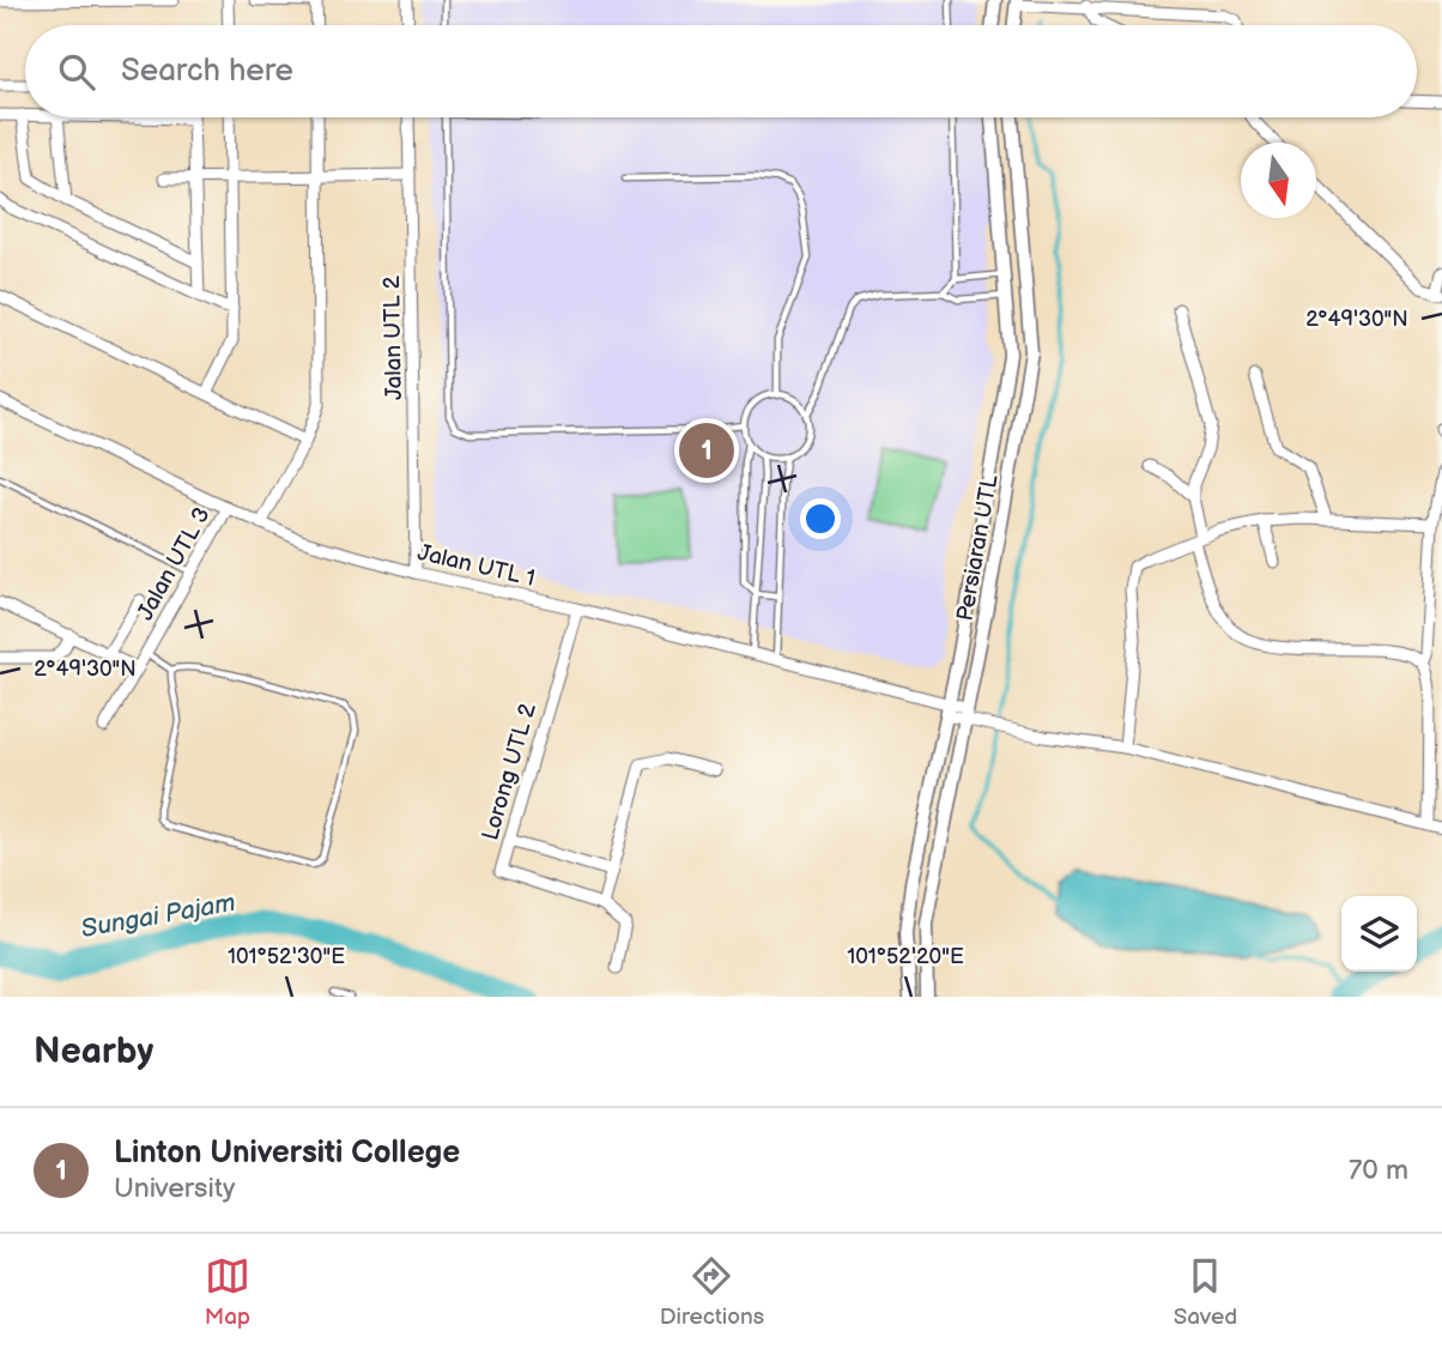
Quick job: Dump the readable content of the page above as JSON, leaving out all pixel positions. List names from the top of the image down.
{
  "streets": {
    "street": [
      "Jalan UTL 2",
      "Persiaran UTL",
      "Jalan UTL 3",
      "Jalan UTL 1",
      "Lorong UTL 2"
    ]
  },
  "crossings": [
    ["Jalan UTL 2", "Jalan UTL 1"],
    ["Persiaran UTL", "Jalan UTL 1"],
    ["Jalan UTL 3", "Jalan UTL 1"],
    ["Jalan UTL 1", "Lorong UTL 2"]
  ],
  "water": ["Sungai Pajam"],
  "north": "bottom",
  "page": {
    "search": "Search here",
    "pins": "1",
    "heading": "Nearby",
    "list": [
      {
        "mark": "1",
        "name": "Linton Universiti College",
        "note": "University",
        "value": "70 m"
      }
    ],
    "nav": ["Map", "Directions", "Saved"]
  },
  "coordinates": ["2°49'30\"N", "101°52'30\"E", "101°52'20\"E"]
}
